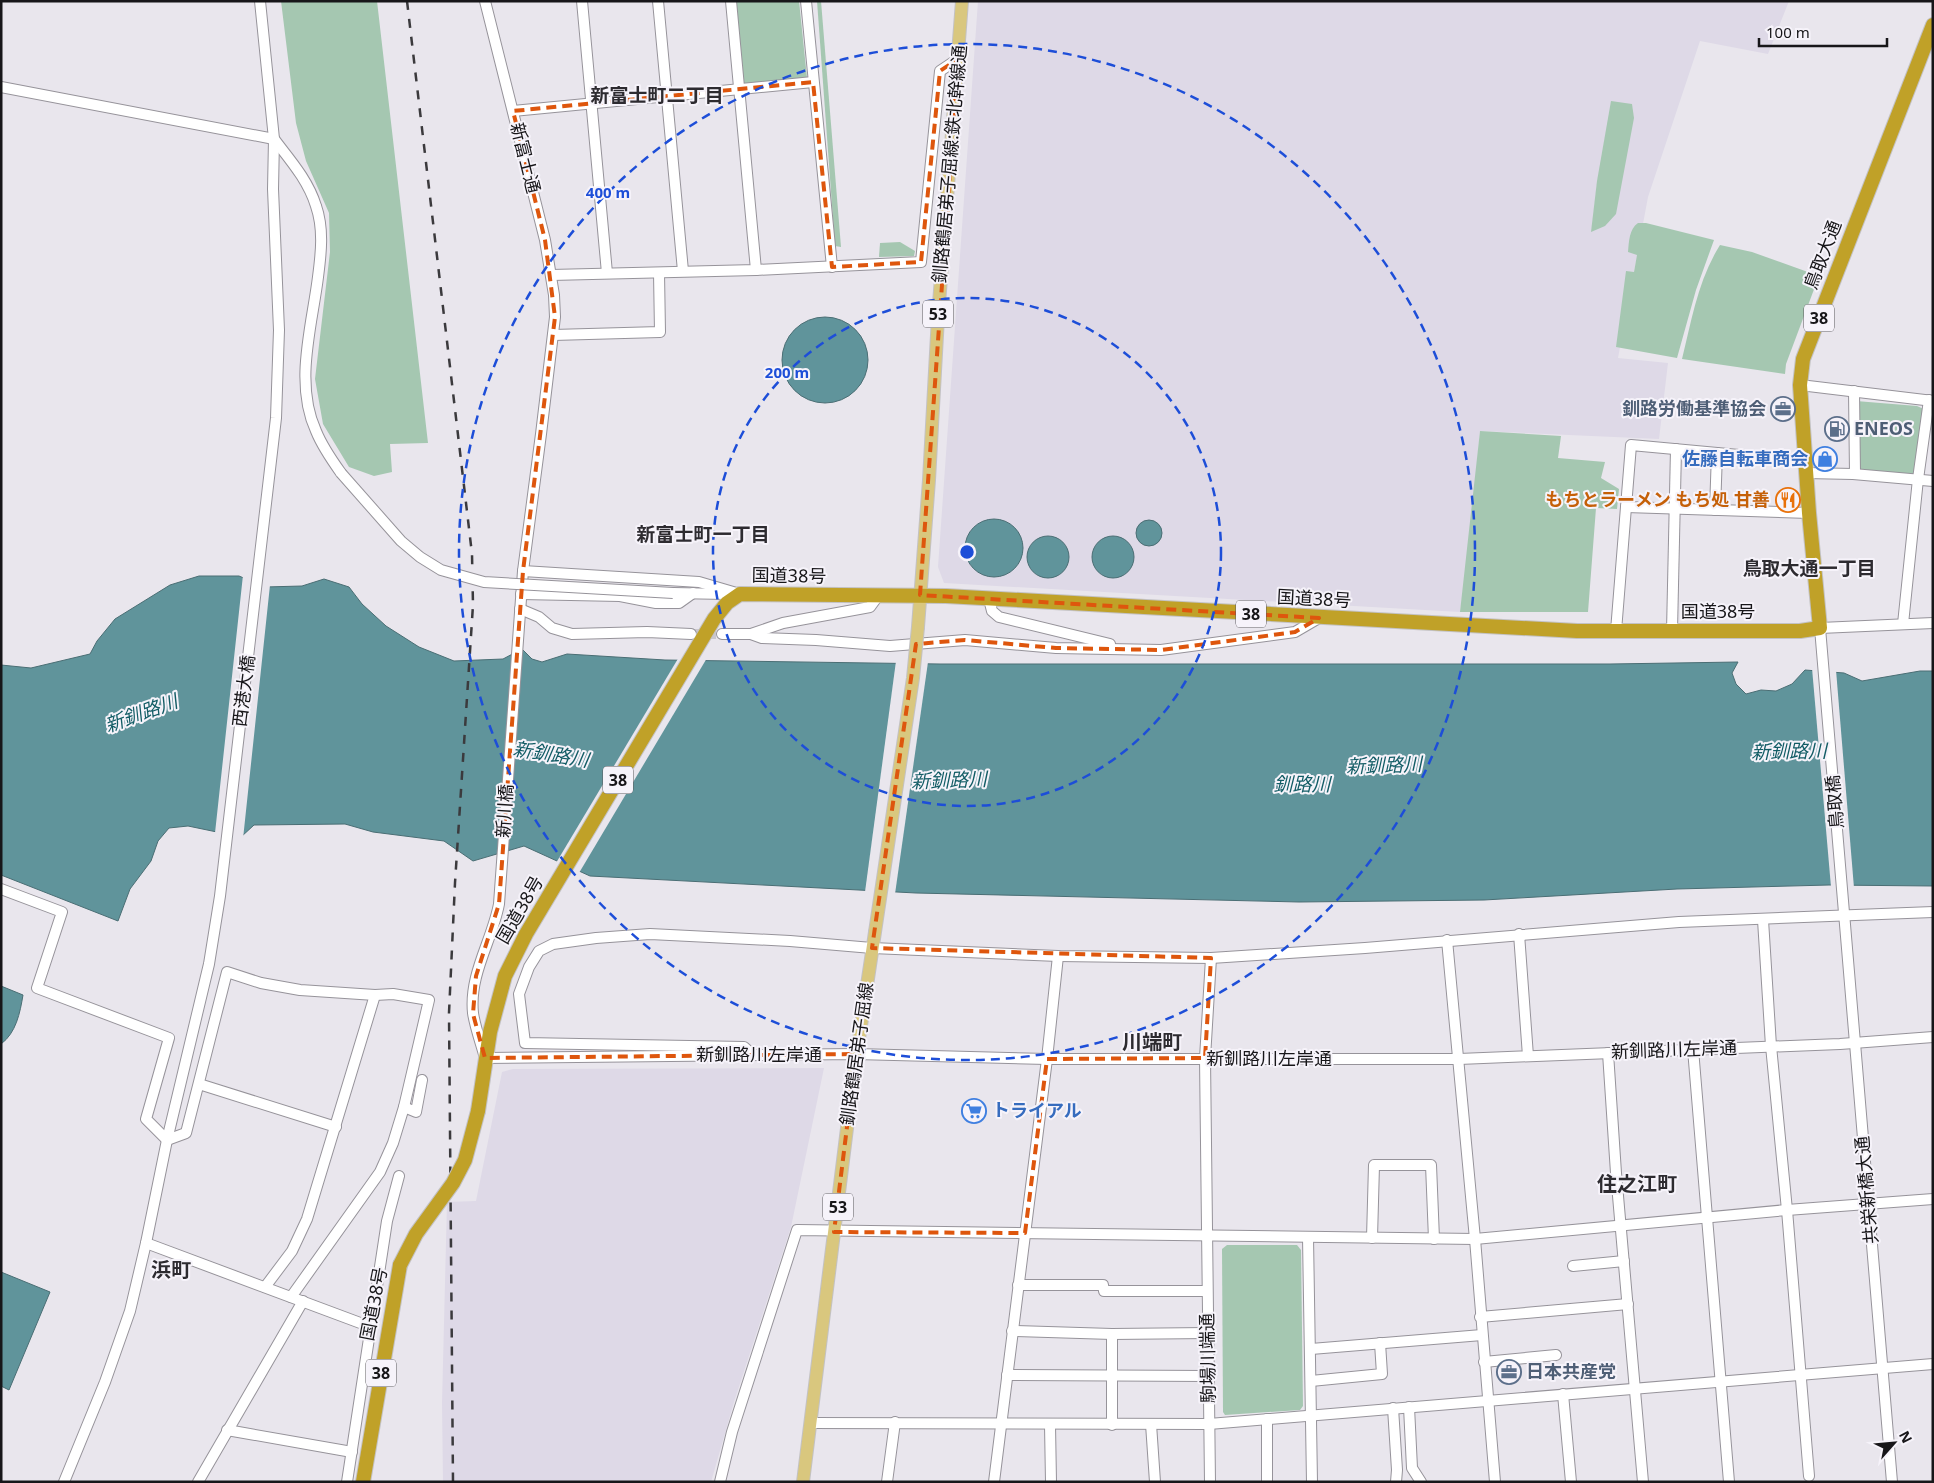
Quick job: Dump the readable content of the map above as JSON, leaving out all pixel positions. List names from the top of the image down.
{
  "streets": {
    "highway": ["鳥取大通", "38", "国道38号"],
    "main road": ["釧路鶴居弟子屈線:鉄北幹線通", "53", "釧路鶴居弟子屈線"],
    "street": [
      "新富士通",
      "西港大橋",
      "鳥取橋",
      "新川橋",
      "新釧路川左岸通",
      "共栄新橋大通",
      "駒場川端通"
    ]
  },
  "crossings": [
    ["新富士通", "新川橋"],
    ["釧路鶴居弟子屈線:鉄北幹線通", "国道38号"],
    ["釧路鶴居弟子屈線:鉄北幹線通", "釧路鶴居弟子屈線"],
    ["鳥取大通", "国道38号"],
    ["鳥取大通", "鳥取橋"],
    ["国道38号", "鳥取橋"],
    ["国道38号", "新川橋"],
    ["国道38号", "新釧路川左岸通"],
    ["鳥取橋", "共栄新橋大通"],
    ["新川橋", "新釧路川左岸通"],
    ["新釧路川左岸通", "釧路鶴居弟子屈線"],
    ["新釧路川左岸通", "共栄新橋大通"],
    ["新釧路川左岸通", "駒場川端通"]
  ],
  "districts": [
    "新富士町二丁目",
    "新富士町一丁目",
    "鳥取大通一丁目",
    "川端町",
    "住之江町",
    "浜町"
  ],
  "water": ["新釧路川", "釧路川"],
  "places": {
    "office": ["釧路労働基準協会", "日本共産党"],
    "fuel station": ["ENEOS"],
    "shop": ["佐藤自転車商会"],
    "restaurant": ["もちとラーメン もち処 甘善"],
    "supermarket": ["トライアル"]
  },
  "scale_bar": "100 m",
  "north": "top right",
  "rings": ["400 m", "200 m"]
}
